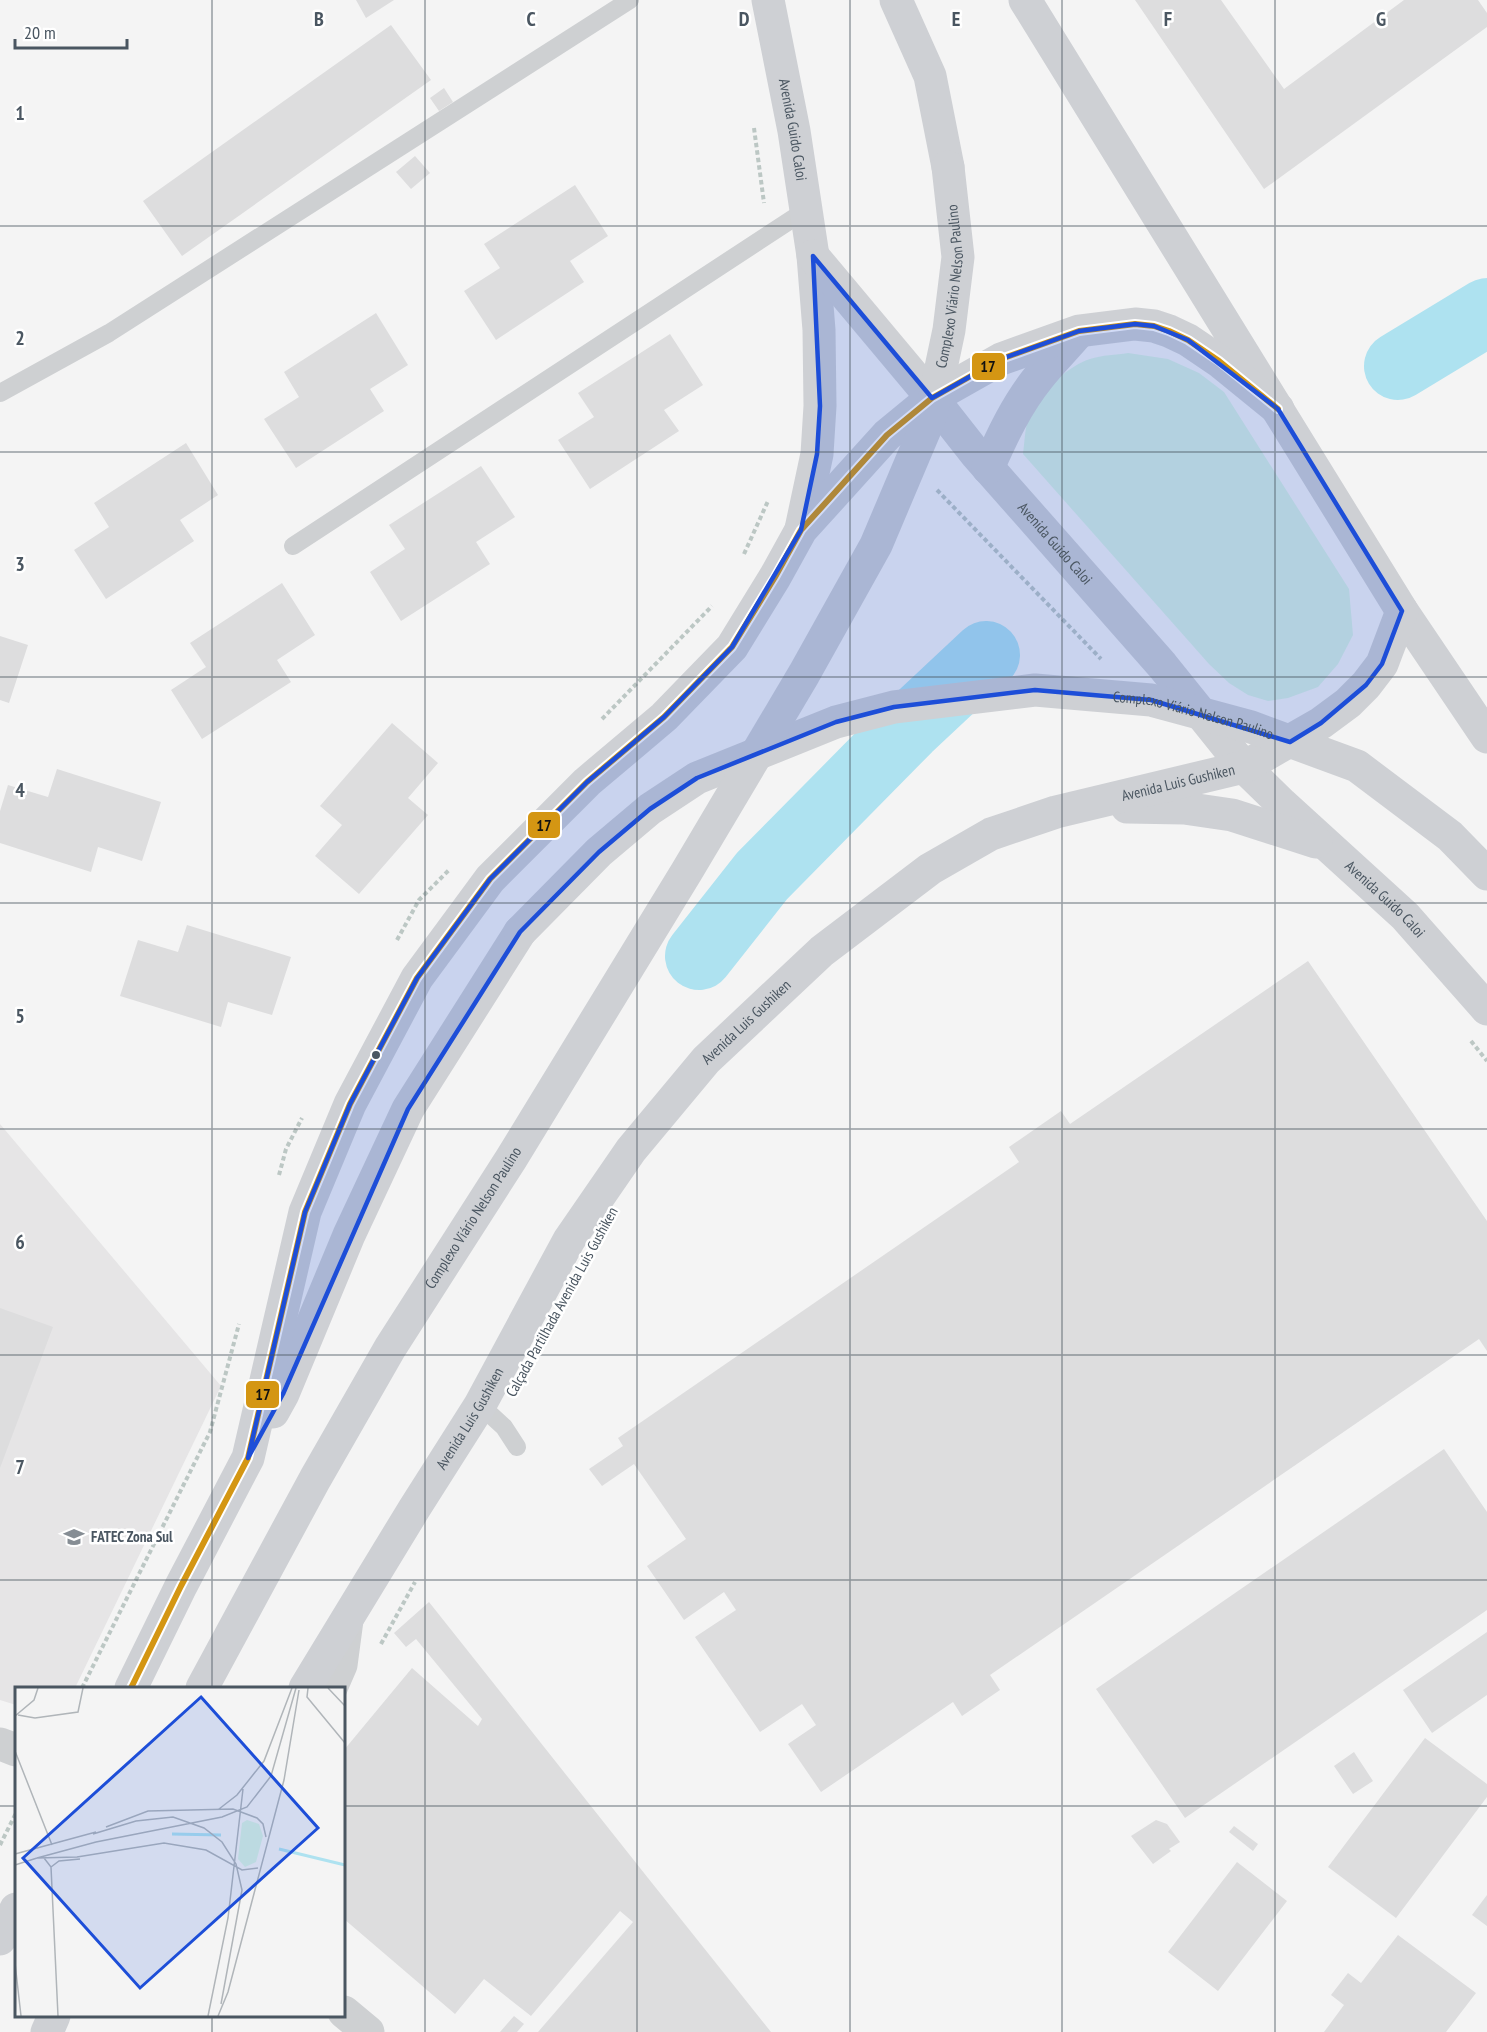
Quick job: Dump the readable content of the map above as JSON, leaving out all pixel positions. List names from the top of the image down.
{
  "streets": {
    "main road": ["Avenida Guido Caloi", "Complexo Viário Nelson Paulino", "Avenida Luis Gushiken"]
  },
  "crossings": [
    ["Avenida Guido Caloi", "Avenida Luis Gushiken"]
  ],
  "places": {
    "school or university": ["FATEC Zona Sul"]
  },
  "lines": ["transit line 17"],
  "scale_bar": "20 m",
  "grid": {
    "columns": [
      "B",
      "C",
      "D",
      "E",
      "F",
      "G"
    ],
    "rows": [
      "1",
      "2",
      "3",
      "4",
      "5",
      "6",
      "7"
    ]
  }
}
